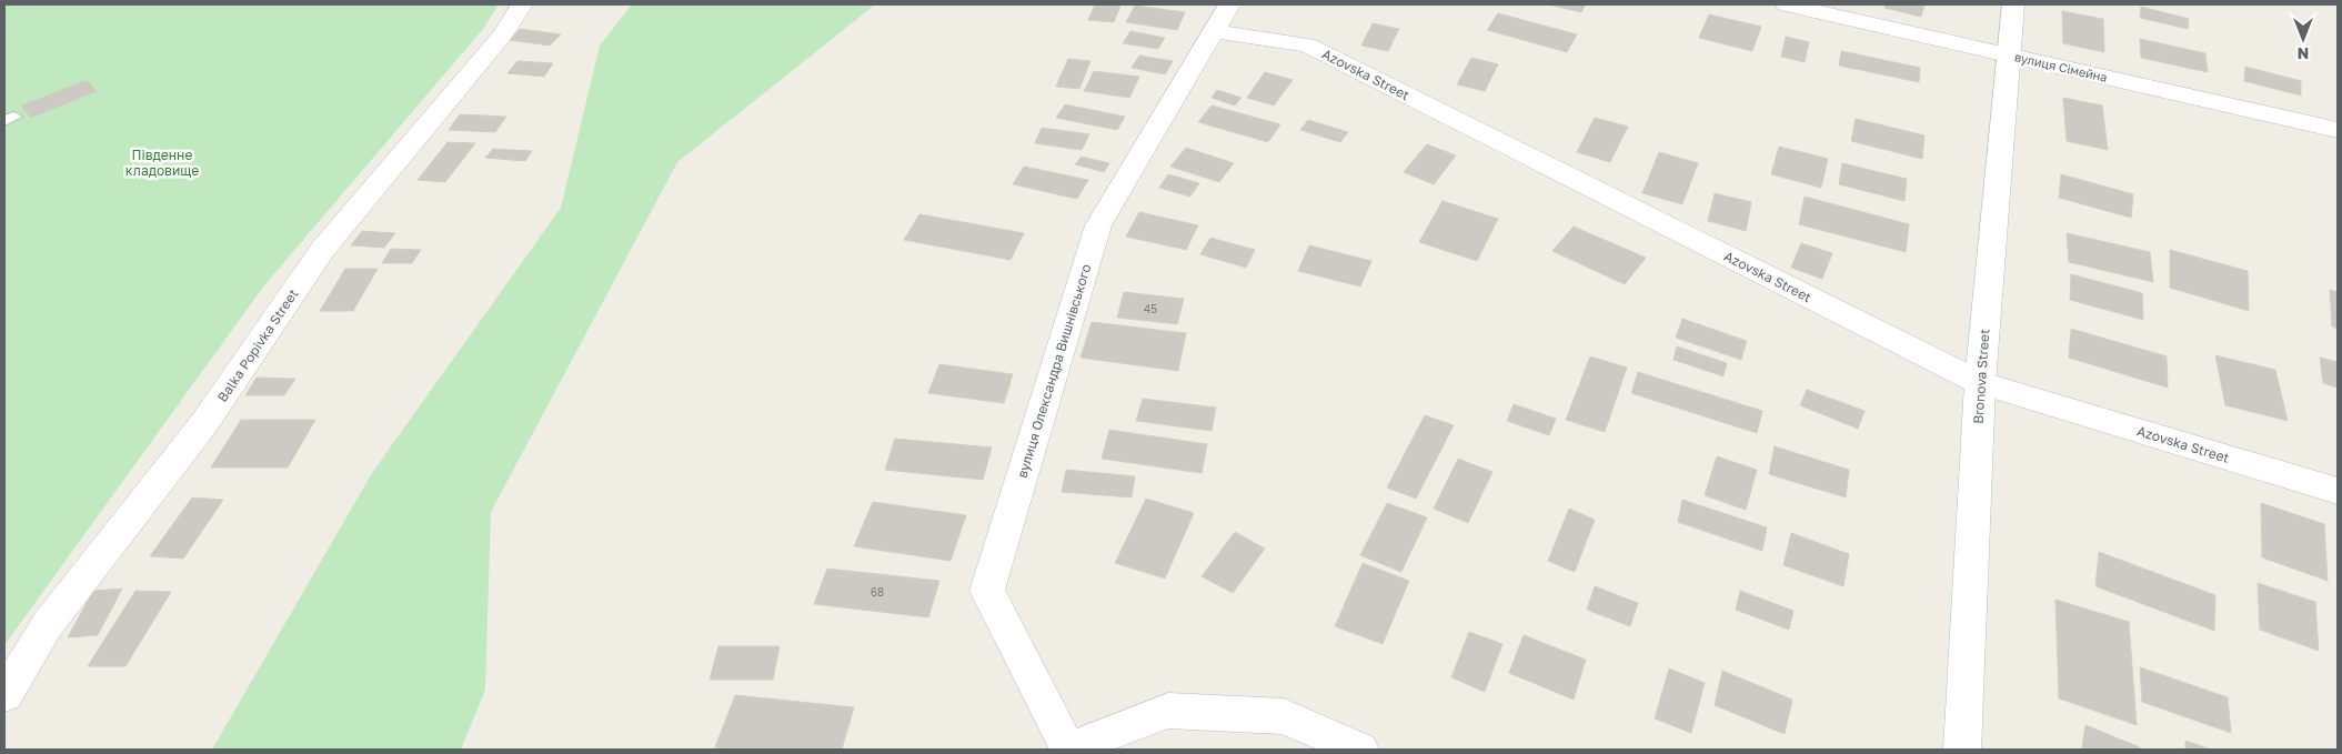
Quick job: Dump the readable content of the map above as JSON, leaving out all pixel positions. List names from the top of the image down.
{
  "streets": {
    "street": [
      "вулиця Сімейна",
      "Azovska Street",
      "Balka Popivka Street",
      "вулиця Олександра Вишнівського",
      "Bronova Street"
    ]
  },
  "crossings": [
    ["вулиця Сімейна", "Bronova Street"],
    ["Azovska Street", "вулиця Олександра Вишнівського"],
    ["Azovska Street", "Bronova Street"]
  ],
  "parks": ["Південне кладовище"],
  "house_numbers": ["45", "68"],
  "north": "bottom"
}
